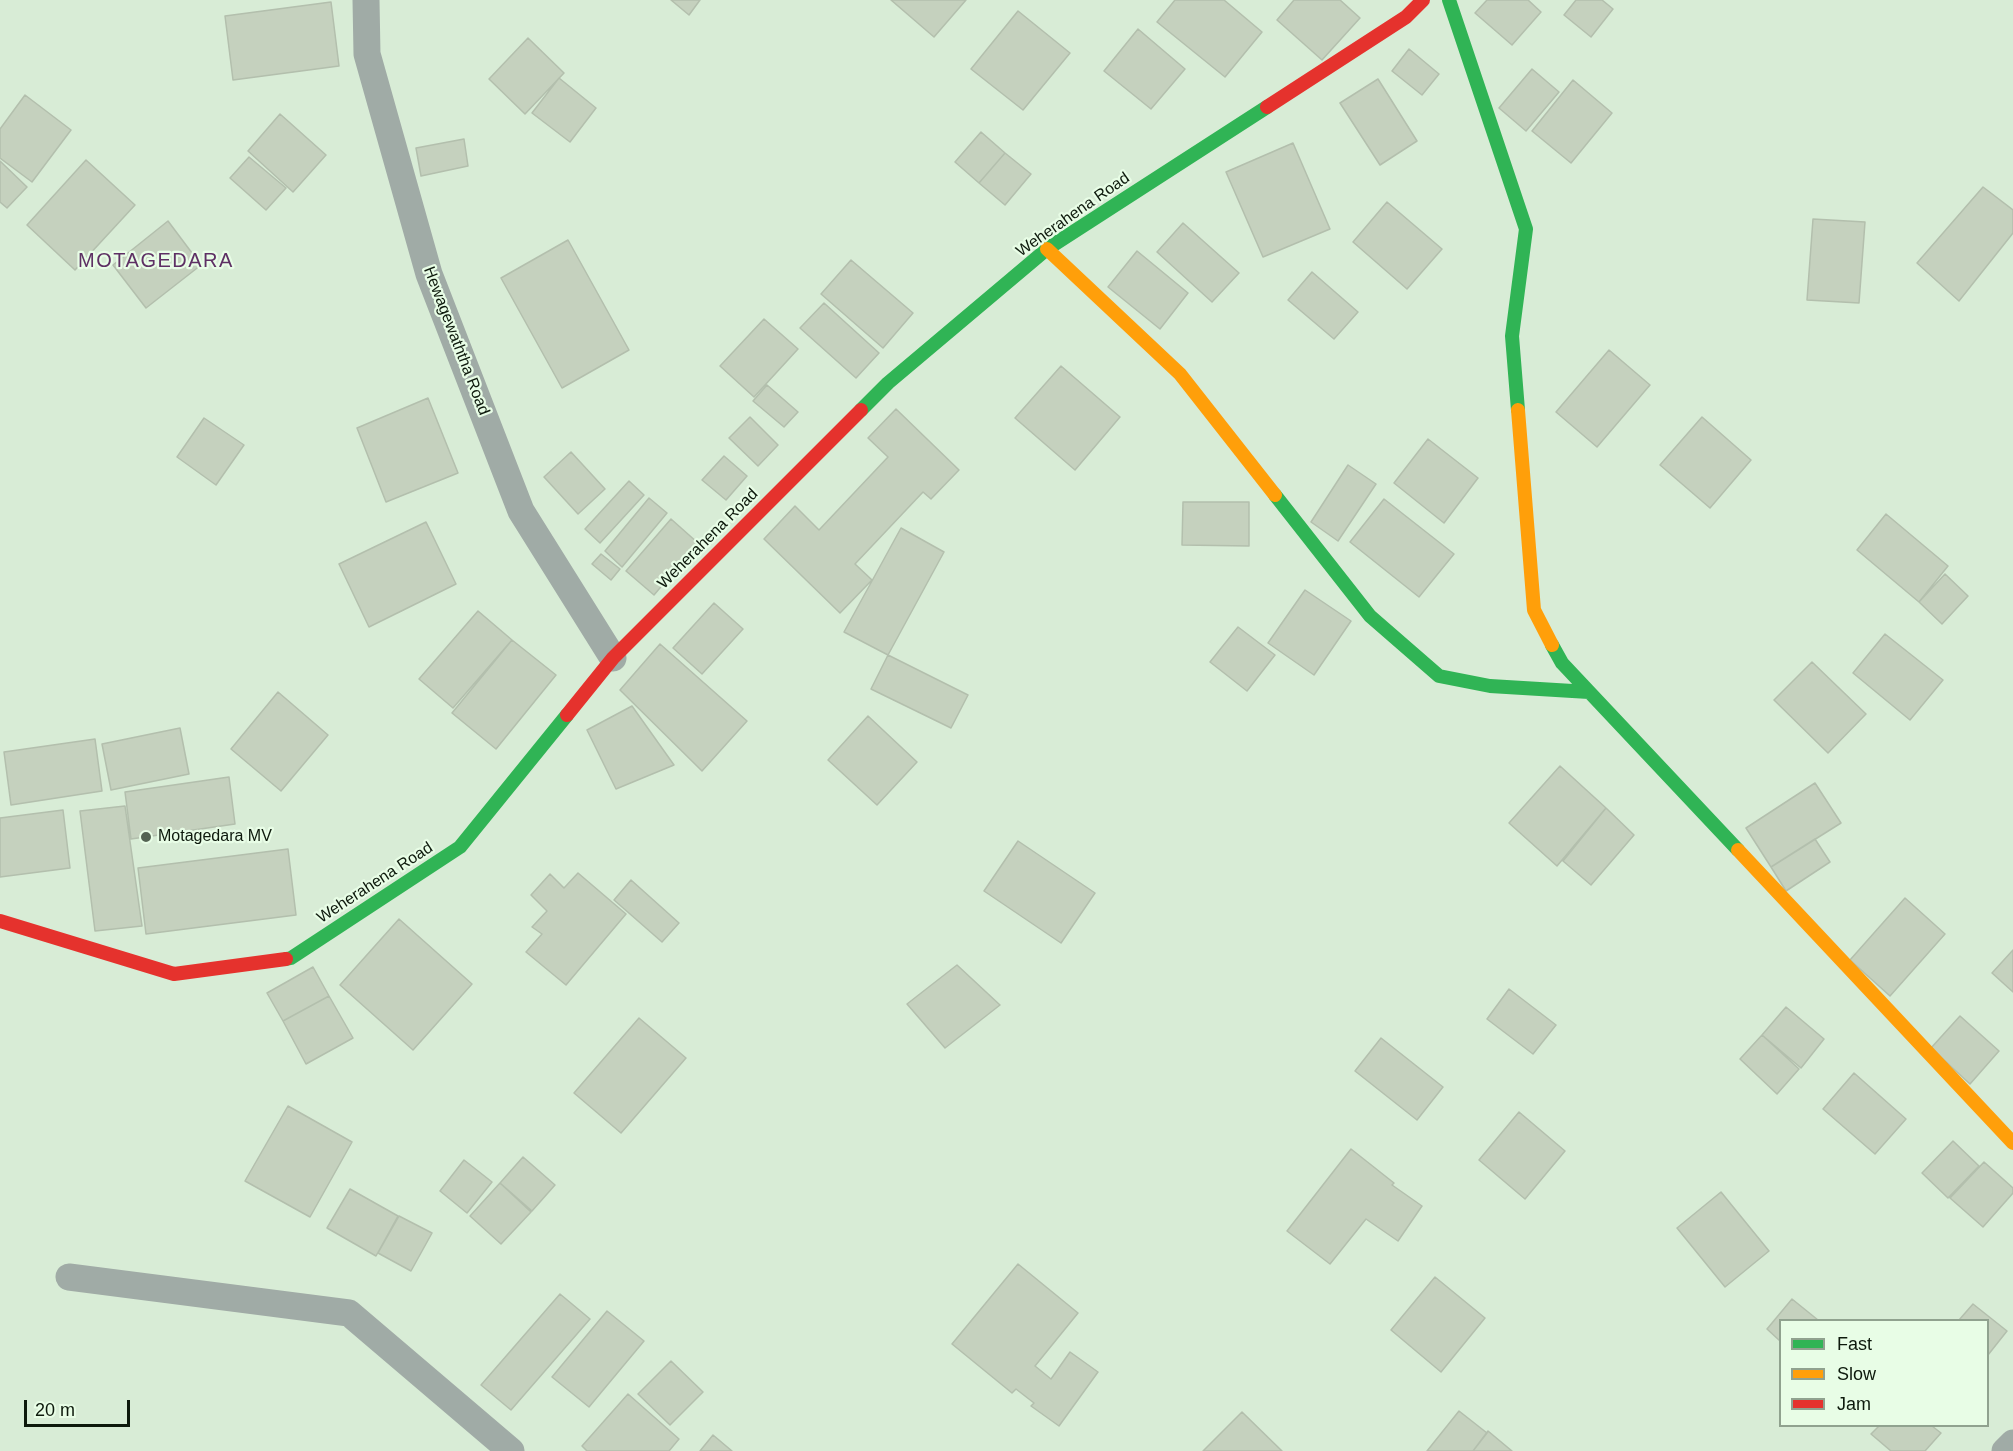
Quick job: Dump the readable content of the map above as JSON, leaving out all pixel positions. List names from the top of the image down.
{
  "streets": {
    "street": ["Weherahena Road", "Hewagewaththa Road"]
  },
  "crossings": [
    ["Weherahena Road", "Hewagewaththa Road"]
  ],
  "districts": ["MOTAGEDARA"],
  "places": ["Motagedara MV"],
  "legend": ["Fast", "Slow", "Jam"],
  "scale_bar": "20 m"
}
